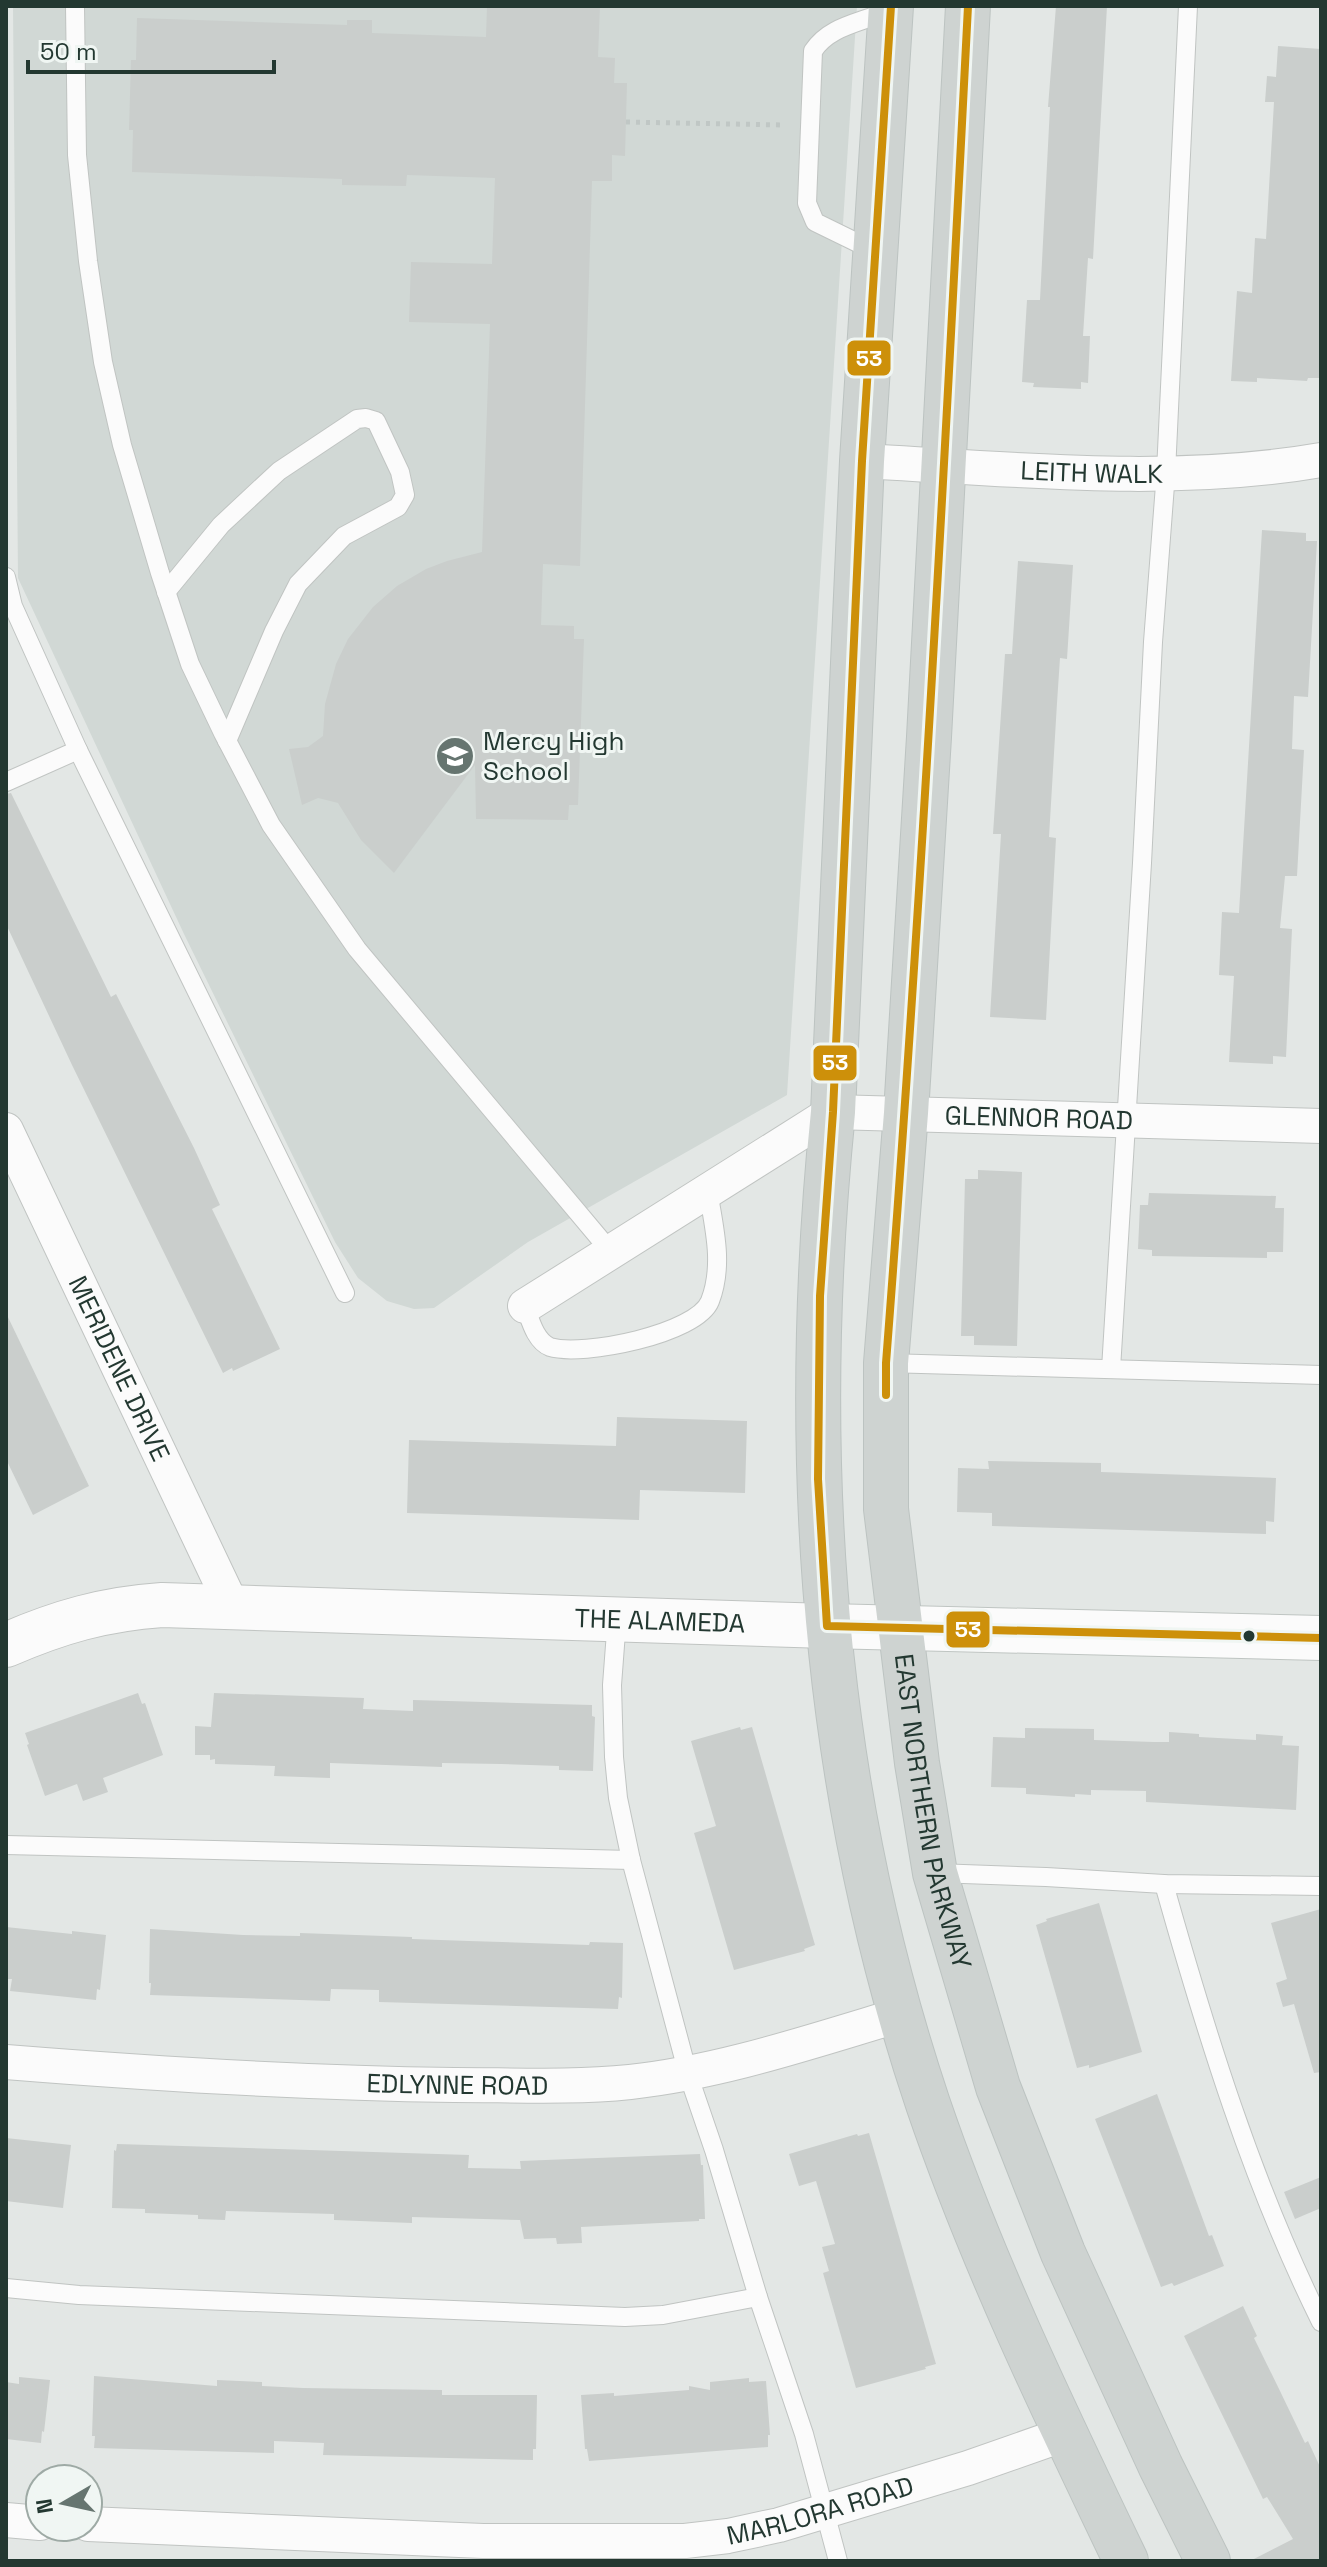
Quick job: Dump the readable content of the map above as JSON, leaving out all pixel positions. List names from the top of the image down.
{
  "streets": {
    "main road": ["EAST NORTHERN PARKWAY"],
    "street": [
      "LEITH WALK",
      "GLENNOR ROAD",
      "MERIDENE DRIVE",
      "THE ALAMEDA",
      "EDLYNNE ROAD",
      "MARLORA ROAD"
    ]
  },
  "crossings": [
    ["LEITH WALK", "EAST NORTHERN PARKWAY"],
    ["GLENNOR ROAD", "EAST NORTHERN PARKWAY"],
    ["MERIDENE DRIVE", "THE ALAMEDA"],
    ["THE ALAMEDA", "EAST NORTHERN PARKWAY"]
  ],
  "places": {
    "school or university": ["Mercy High School"]
  },
  "lines": ["transit line 53"],
  "scale_bar": "50 m",
  "north": "left"
}
